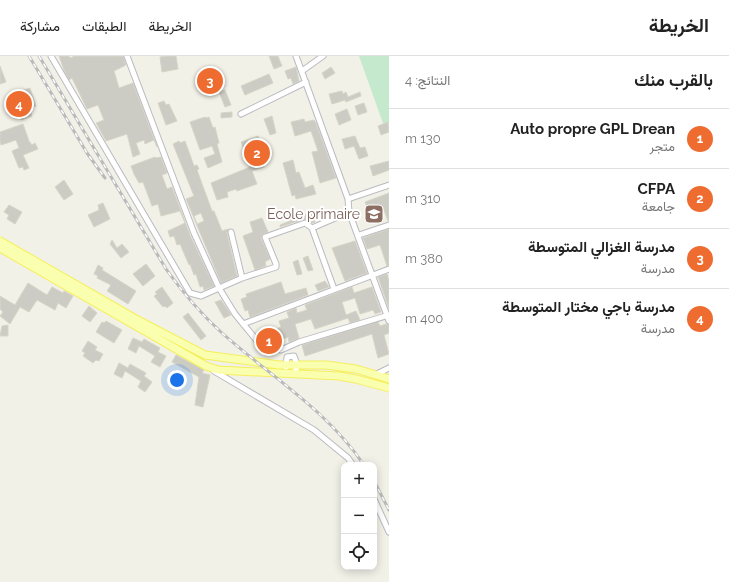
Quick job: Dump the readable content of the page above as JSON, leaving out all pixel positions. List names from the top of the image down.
{
  "places": {
    "school or university": ["Ecole primaire"]
  },
  "page": {
    "header": "الخريطة",
    "nav": ["الخريطة", "الطبقات", "مشاركة"],
    "heading": ["بالقرب منك", "النتائج: 4"],
    "pins": [
      "3",
      "4",
      "2",
      "1"
    ],
    "list": [
      {
        "mark": "1",
        "name": "Auto propre GPL Drean",
        "note": "متجر",
        "value": "130 m"
      },
      {
        "mark": "2",
        "name": "CFPA",
        "note": "جامعة",
        "value": "310 m"
      },
      {
        "mark": "3",
        "name": "مدرسة الغزالي المتوسطة",
        "note": "مدرسة",
        "value": "380 m"
      },
      {
        "mark": "4",
        "name": "مدرسة باجي مختار المتوسطة",
        "note": "مدرسة",
        "value": "400 m"
      }
    ],
    "map_buttons": ["+", "−"]
  }
}
